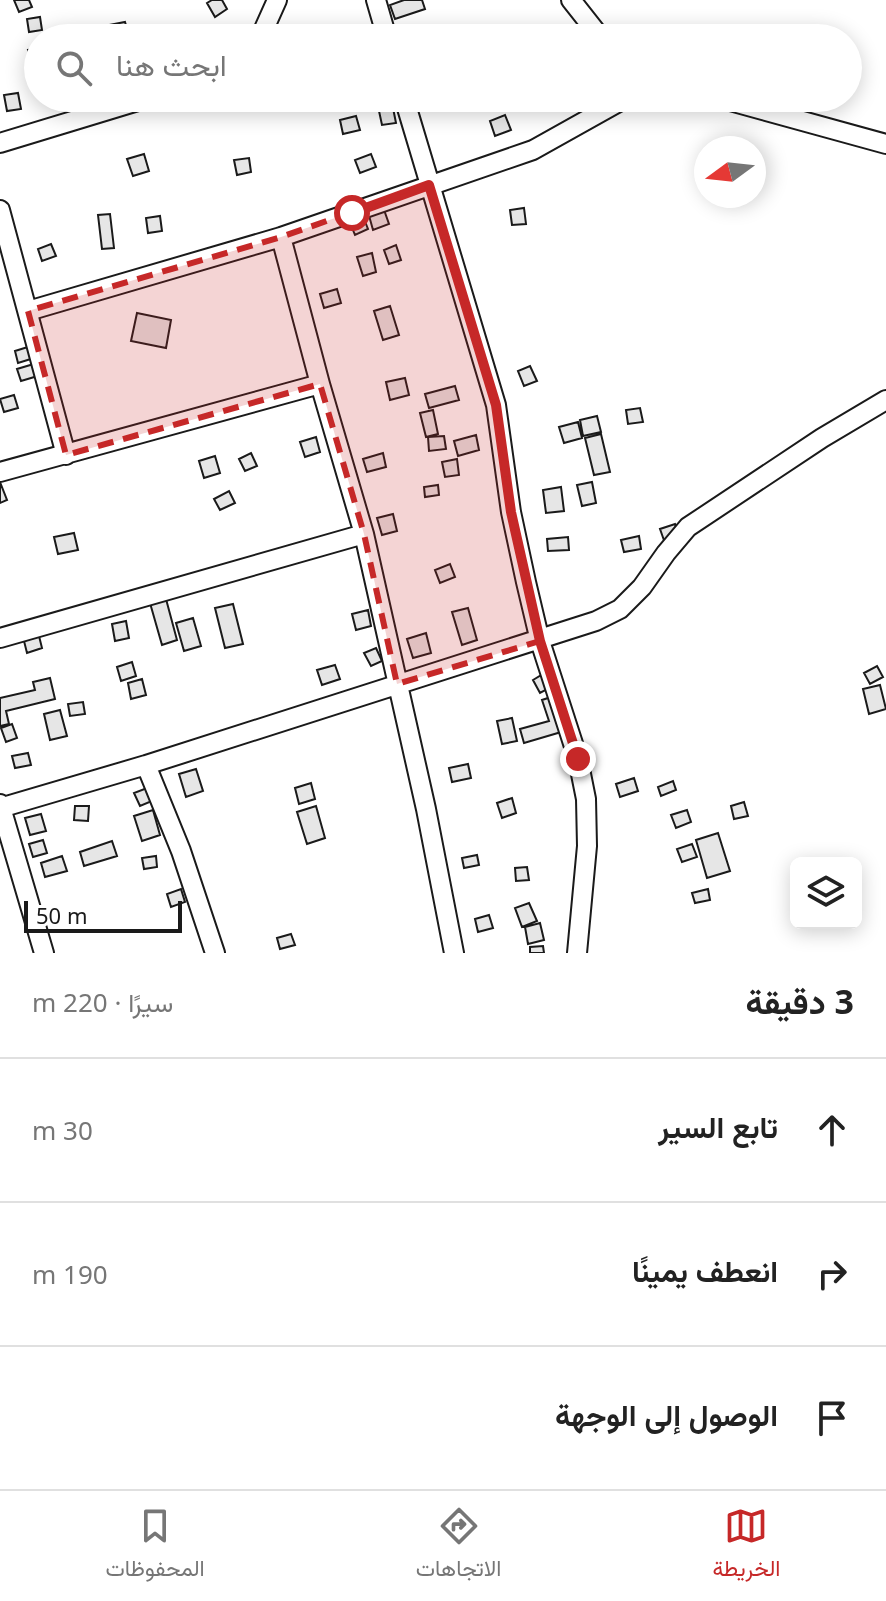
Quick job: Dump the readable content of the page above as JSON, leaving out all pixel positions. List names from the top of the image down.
{
  "scale_bar": "50 m",
  "north": "left",
  "page": {
    "search": "ابحث هنا",
    "scale": "50 m",
    "heading": ["3 دقيقة", "سيرًا · 220 m"],
    "list": [
      ["تابع السير", "30 m"],
      ["انعطف يمينًا", "190 m"],
      "الوصول إلى الوجهة"
    ],
    "nav": ["الخريطة", "الاتجاهات", "المحفوظات"]
  }
}
